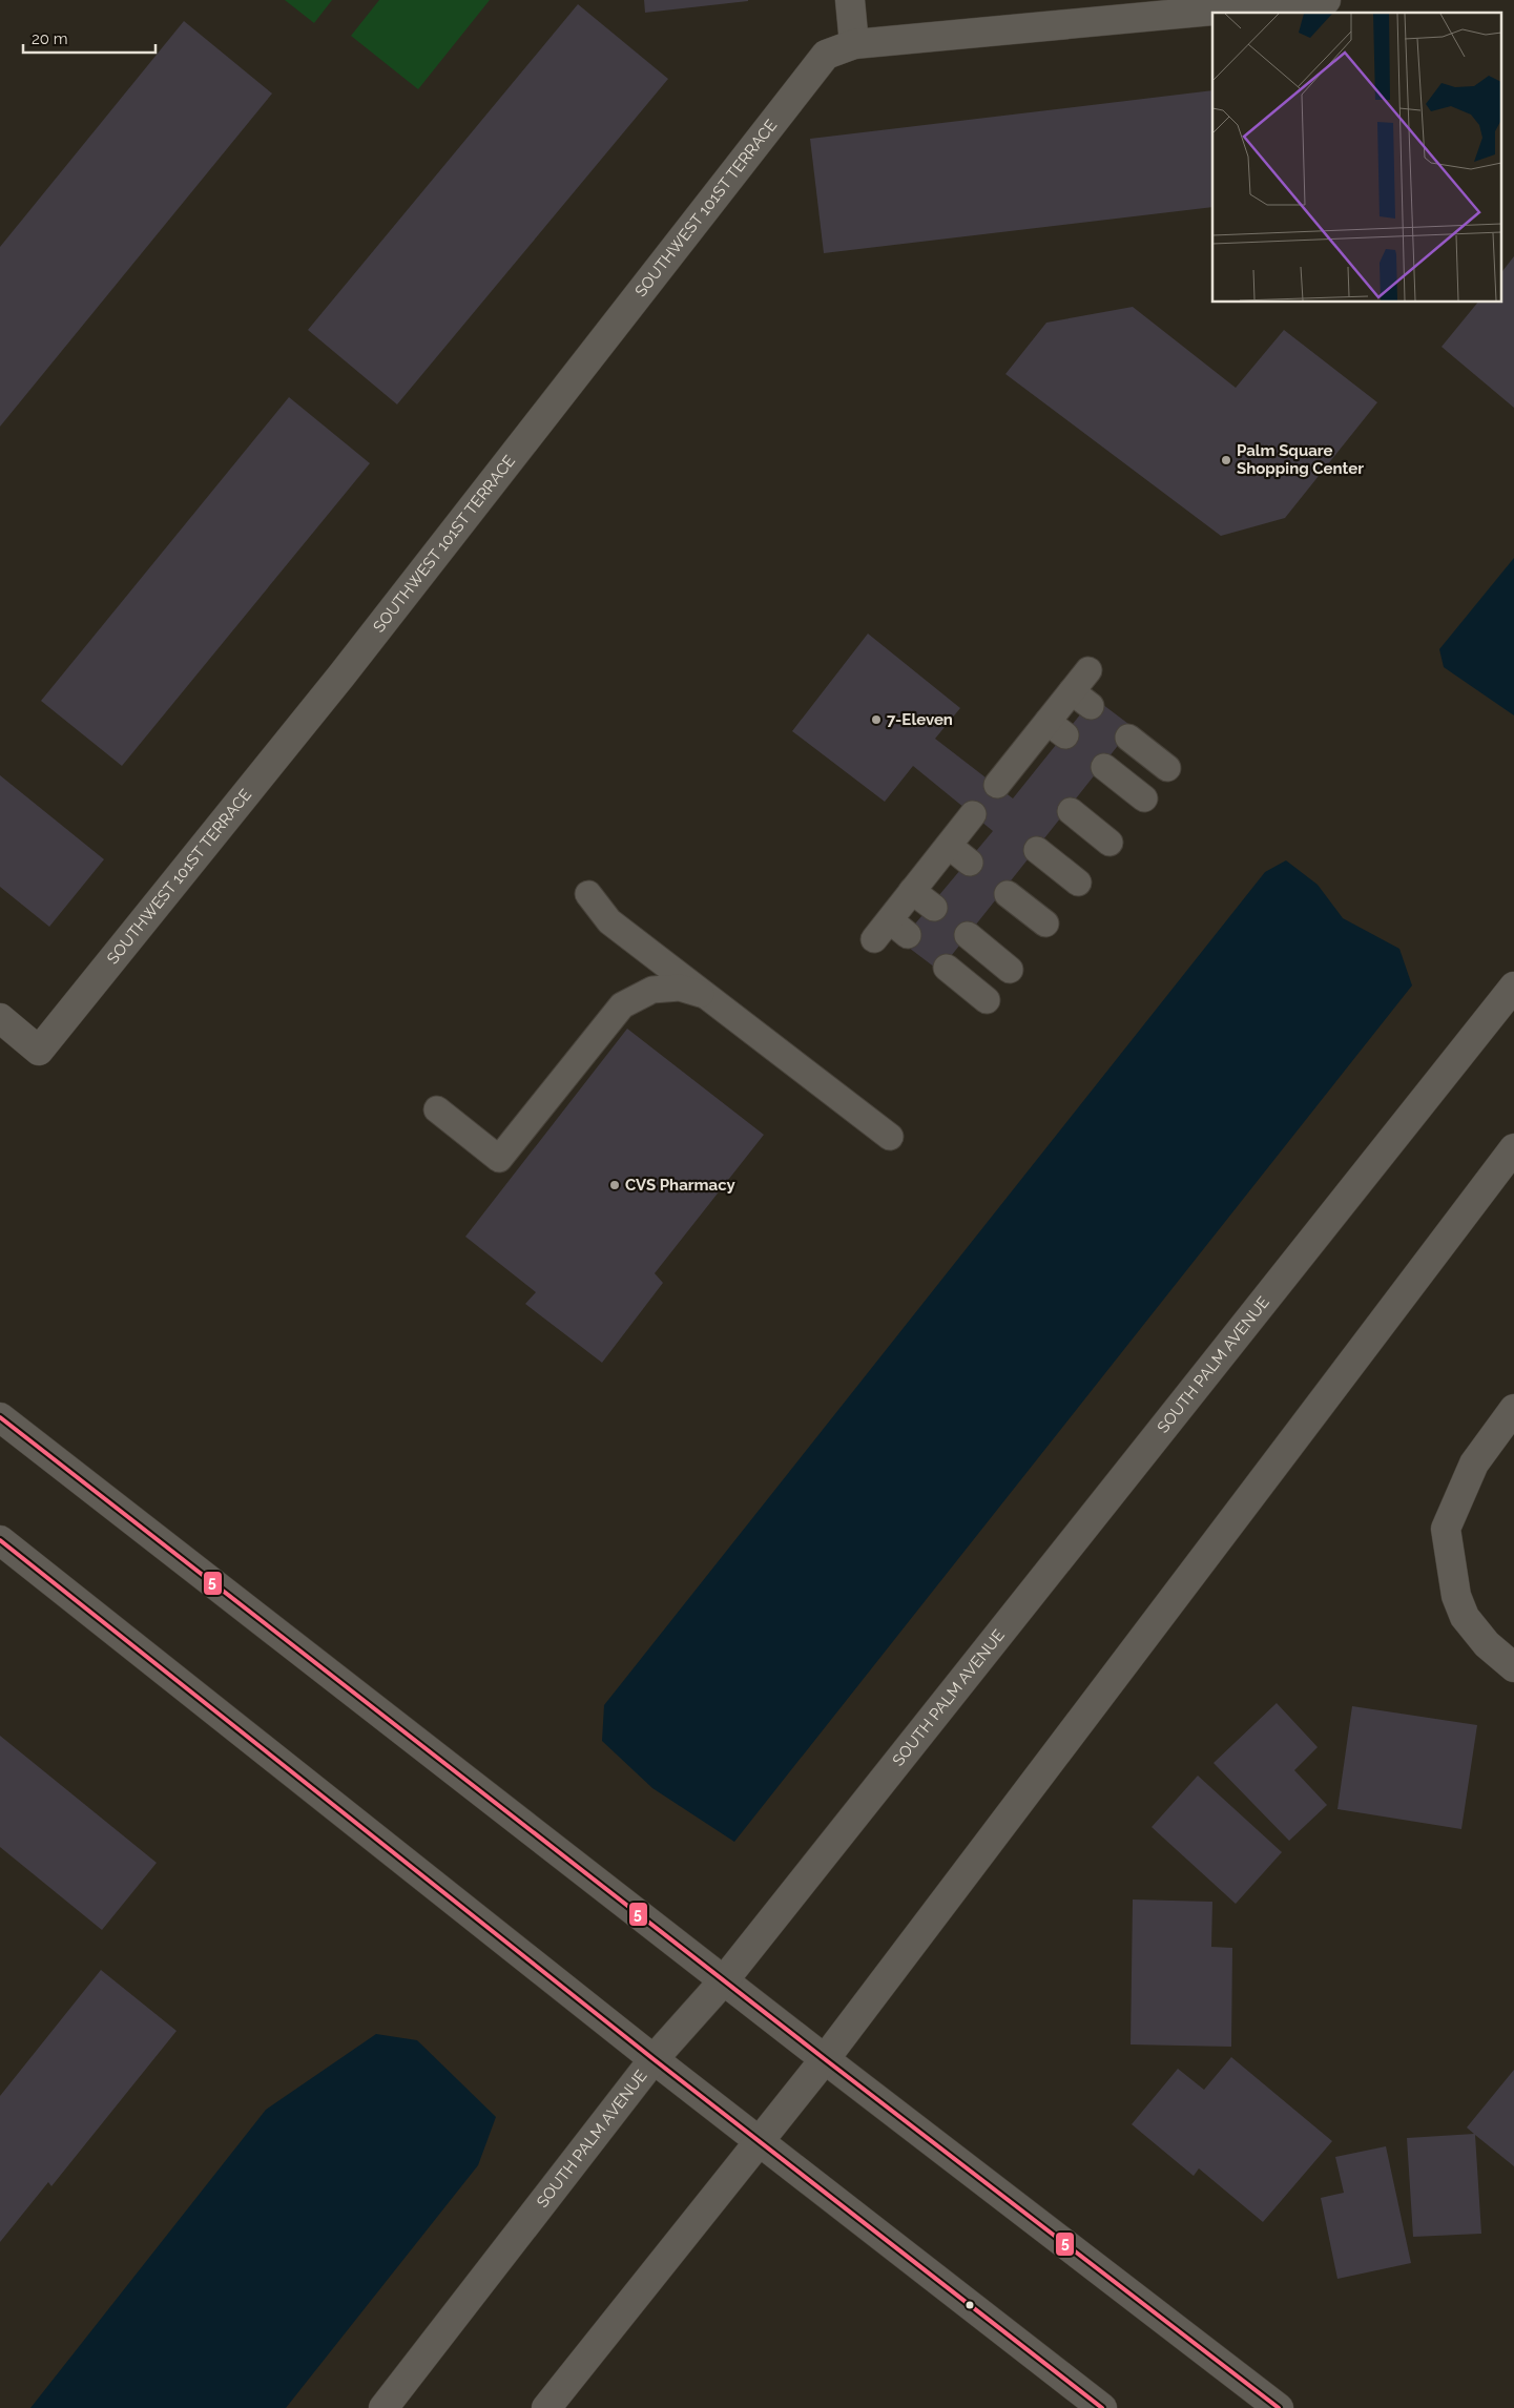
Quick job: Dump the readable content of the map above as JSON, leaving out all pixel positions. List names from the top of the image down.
{
  "streets": {
    "main road": ["SOUTHWEST 101ST TERRACE", "SOUTH PALM AVENUE"]
  },
  "places": ["Palm Square Shopping Center", "7-Eleven", "CVS Pharmacy"],
  "lines": ["transit line 5"],
  "scale_bar": "20 m"
}
